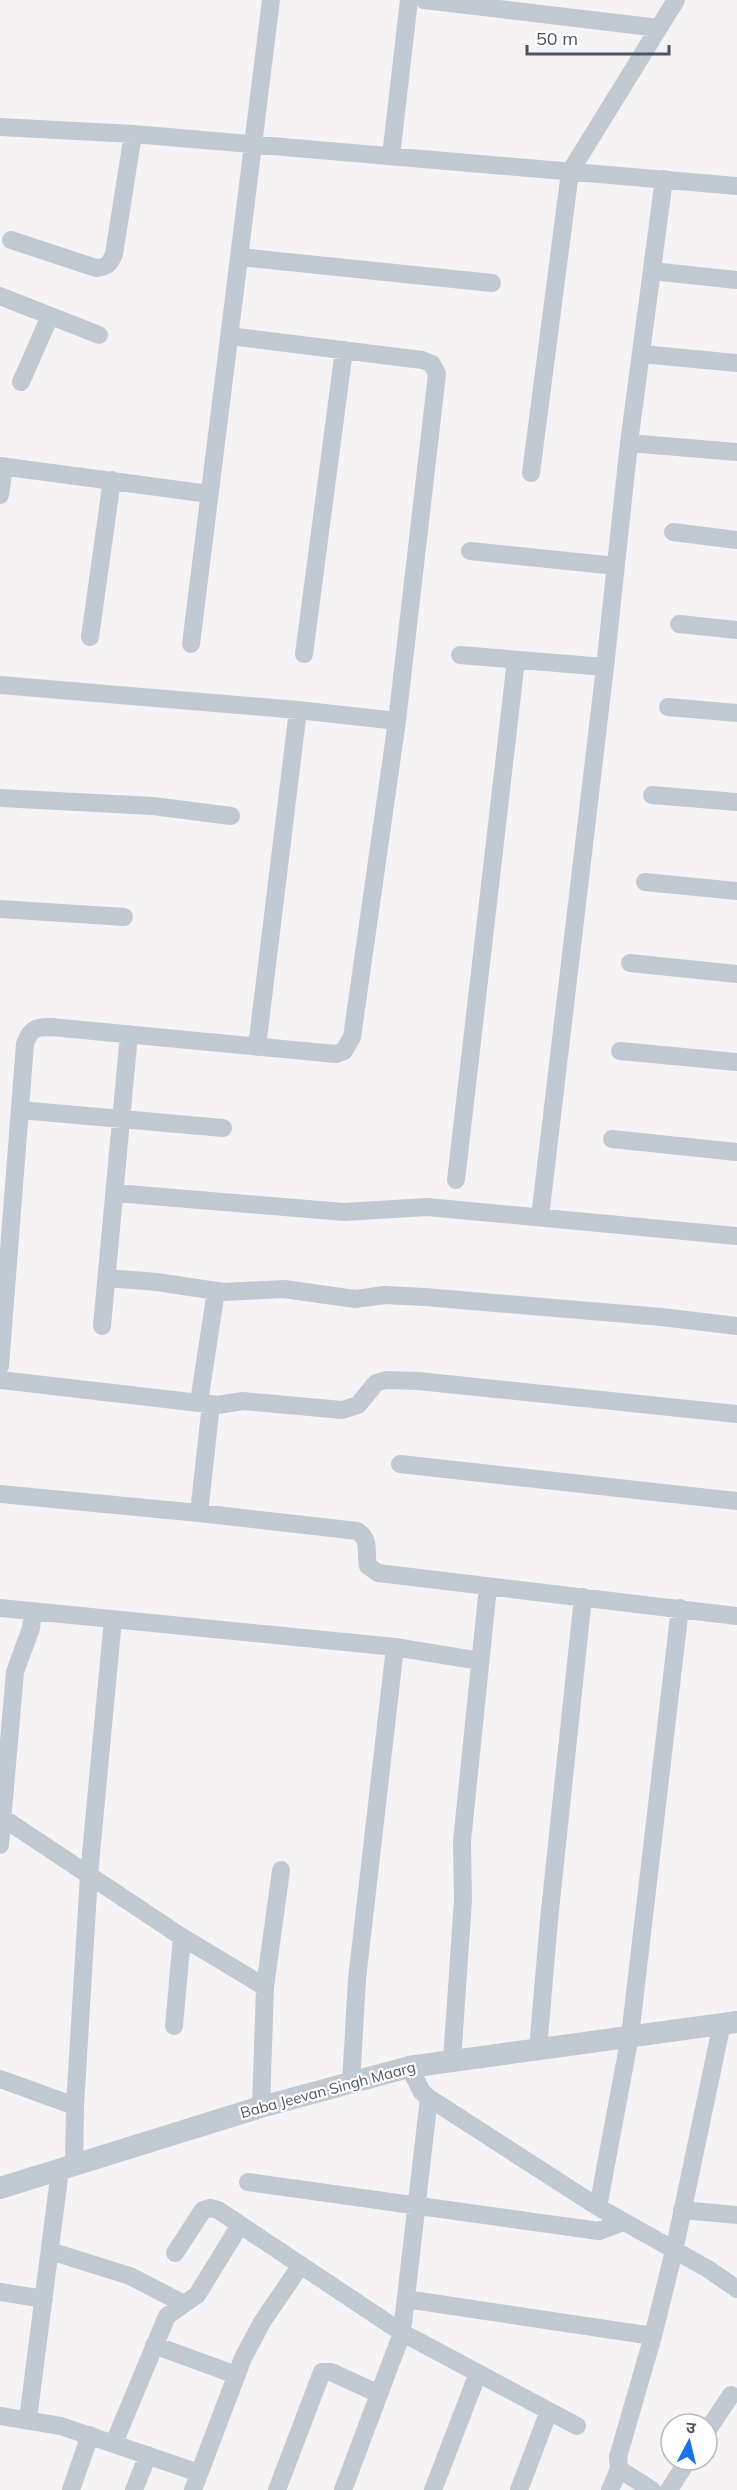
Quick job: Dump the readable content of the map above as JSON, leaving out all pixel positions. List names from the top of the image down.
{
  "streets": {
    "street": ["Baba Jeevan Singh Maarg"]
  },
  "scale_bar": "50 m",
  "north": "top"
}
